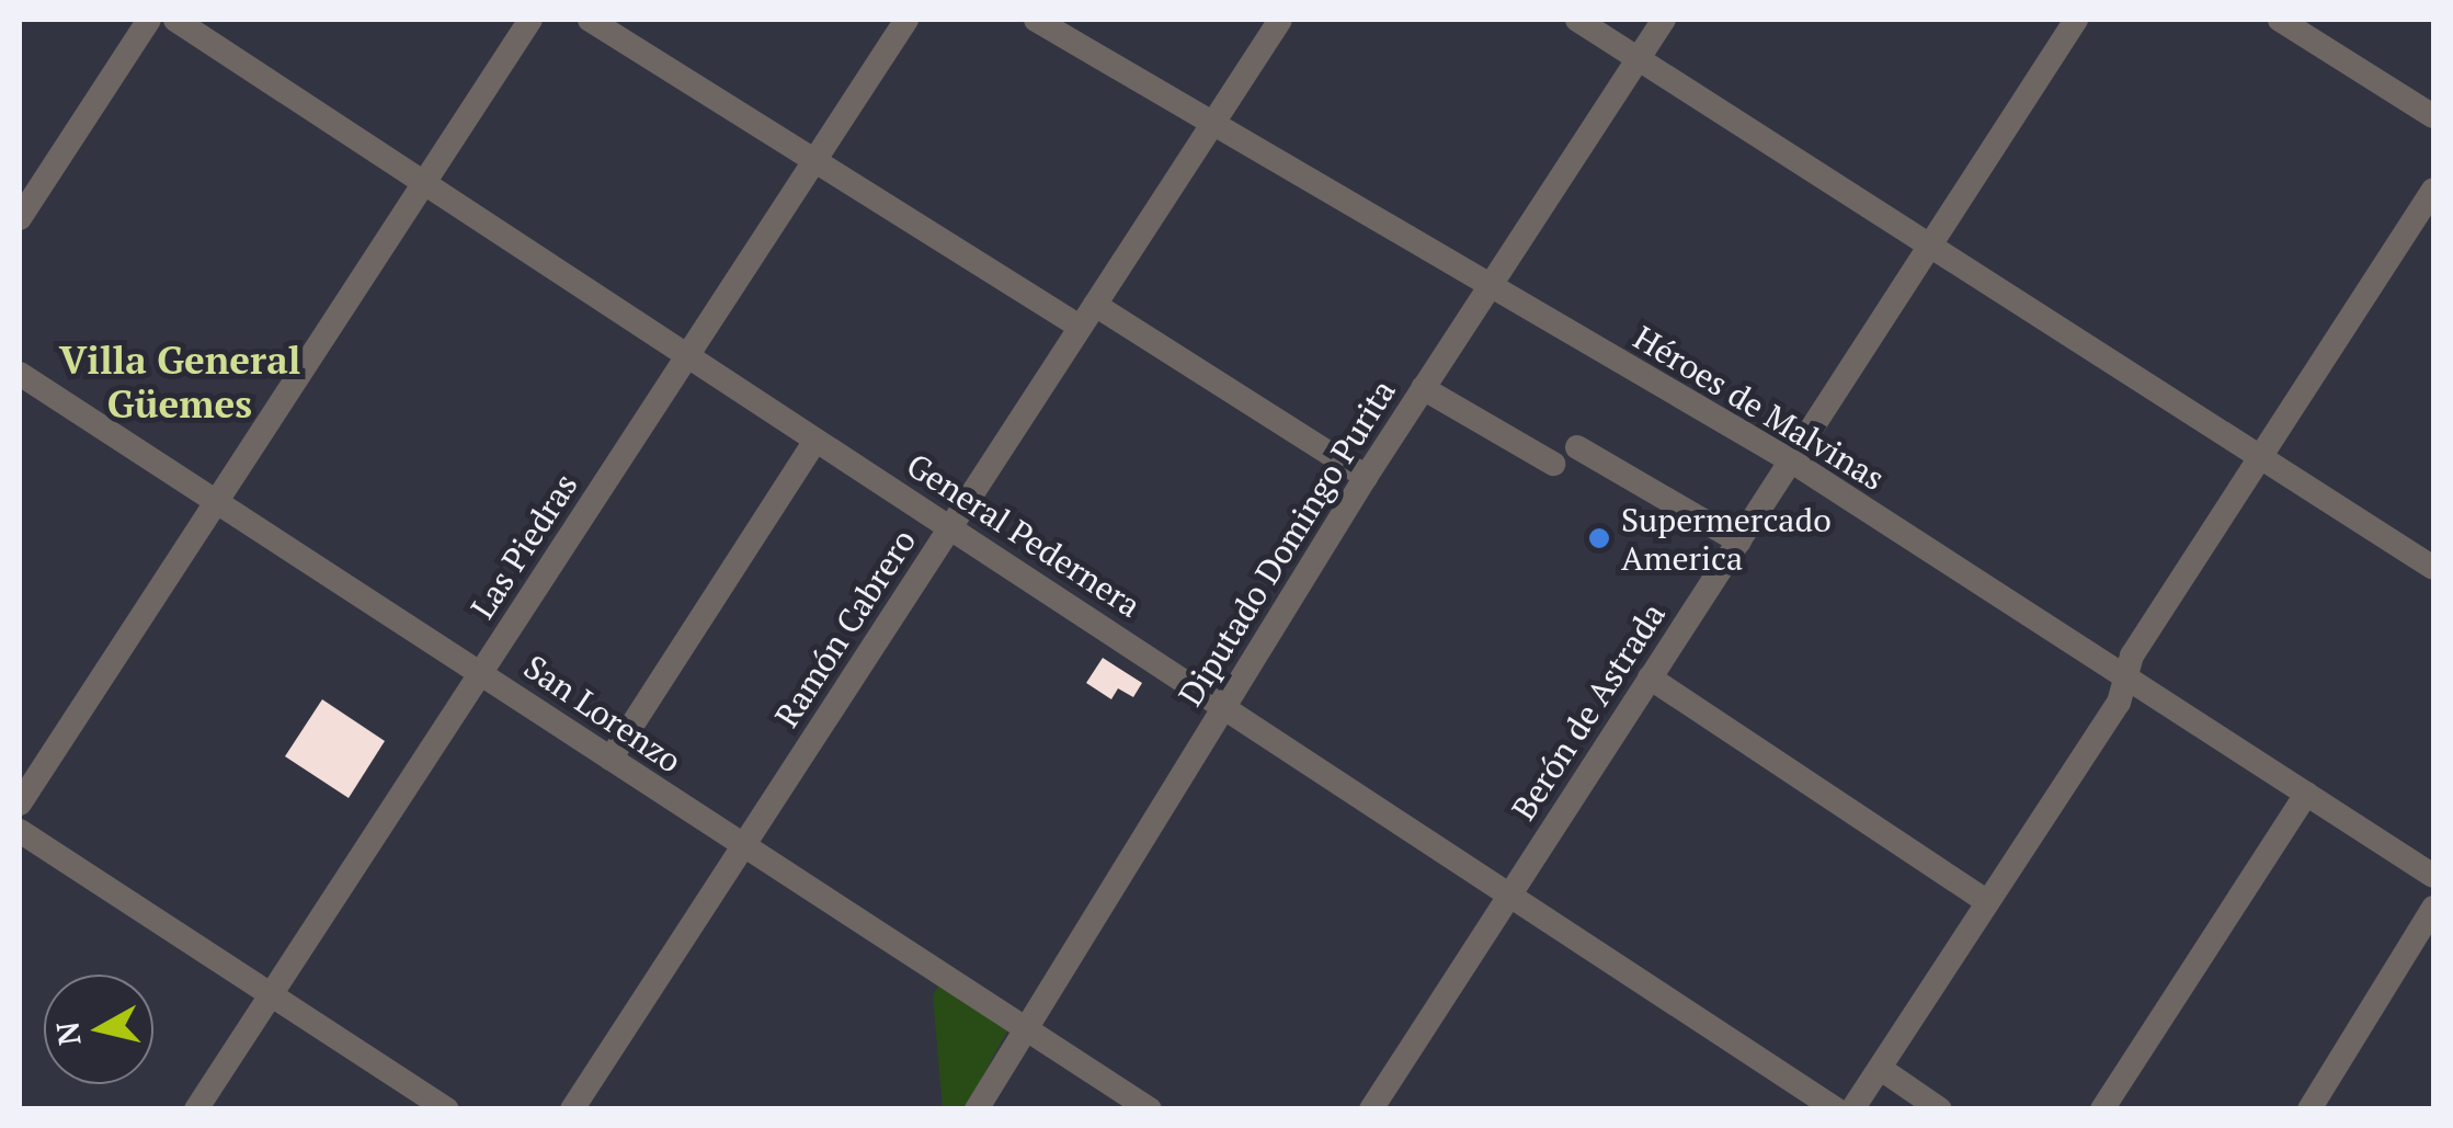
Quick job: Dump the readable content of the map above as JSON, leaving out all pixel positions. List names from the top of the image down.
{
  "streets": {
    "street": [
      "Héroes de Malvinas",
      "General Pedernera",
      "Diputado Domingo Purita",
      "Las Piedras",
      "Ramón Cabrero",
      "Berón de Astrada",
      "San Lorenzo"
    ]
  },
  "crossings": [
    ["Héroes de Malvinas", "Diputado Domingo Purita"],
    ["Héroes de Malvinas", "Ramón Cabrero"],
    ["Héroes de Malvinas", "Berón de Astrada"],
    ["General Pedernera", "Diputado Domingo Purita"],
    ["General Pedernera", "Las Piedras"],
    ["General Pedernera", "Ramón Cabrero"],
    ["General Pedernera", "Berón de Astrada"],
    ["Diputado Domingo Purita", "San Lorenzo"],
    ["Las Piedras", "San Lorenzo"],
    ["Ramón Cabrero", "San Lorenzo"]
  ],
  "districts": ["Villa General Güemes"],
  "places": ["Supermercado America"],
  "north": "left"
}
